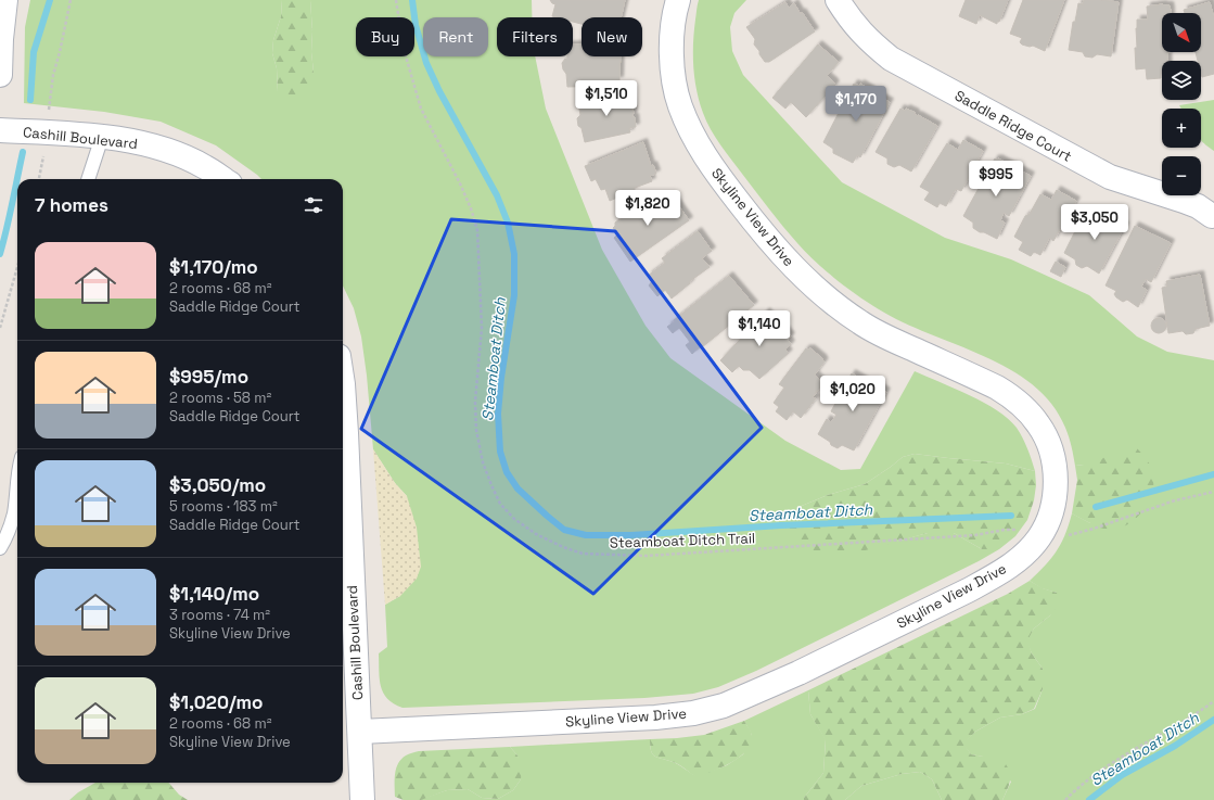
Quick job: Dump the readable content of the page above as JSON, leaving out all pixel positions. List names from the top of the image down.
{
  "streets": {
    "street": ["Saddle Ridge Court", "Cashill Boulevard", "Skyline View Drive"],
    "path": ["Steamboat Ditch Trail"]
  },
  "crossings": [
    ["Cashill Boulevard", "Skyline View Drive"],
    ["Skyline View Drive", "Steamboat Ditch Trail"]
  ],
  "water": ["Steamboat Ditch"],
  "north": "bottom right",
  "page": {
    "map_buttons": ["+", "−"],
    "chip": [
      "Buy",
      "Rent",
      "Filters",
      "New"
    ],
    "price": [
      "$1,510",
      "$1,170",
      "$995",
      "$1,820",
      "$3,050",
      "$1,140",
      "$1,020"
    ],
    "heading": "7 homes",
    "list": [
      {
        "name": "$1,170/mo",
        "note": "2 rooms · 68 m² · Saddle Ridge Court"
      },
      {
        "name": "$995/mo",
        "note": "2 rooms · 58 m² · Saddle Ridge Court"
      },
      {
        "name": "$3,050/mo",
        "note": "5 rooms · 183 m² · Saddle Ridge Court"
      },
      {
        "name": "$1,140/mo",
        "note": "3 rooms · 74 m² · Skyline View Drive"
      },
      {
        "name": "$1,020/mo",
        "note": "2 rooms · 68 m² · Skyline View Drive"
      }
    ]
  }
}
